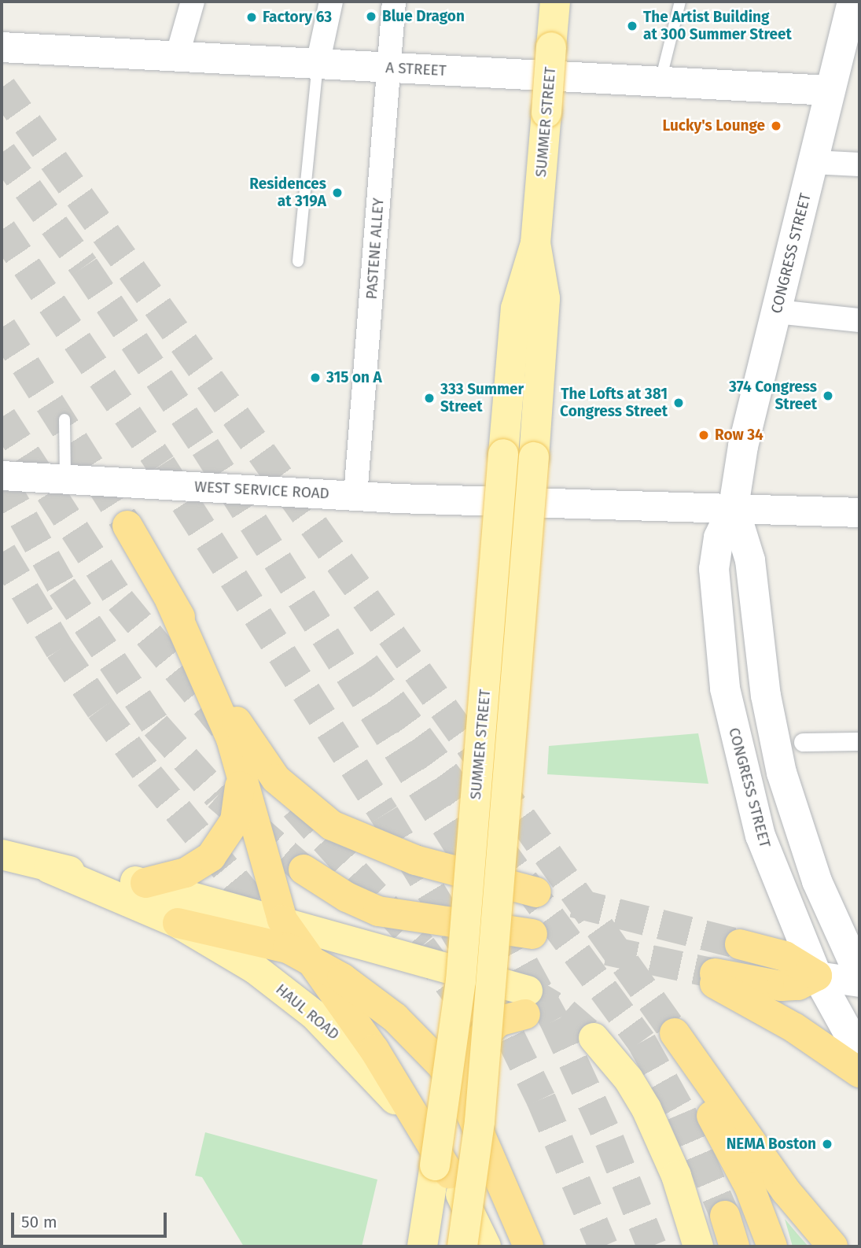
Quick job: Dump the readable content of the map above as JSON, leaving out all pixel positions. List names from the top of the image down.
{
  "streets": {
    "main road": [
      "A STREET",
      "SUMMER STREET",
      "CONGRESS STREET",
      "HAUL ROAD"
    ],
    "street": ["PASTENE ALLEY", "WEST SERVICE ROAD"]
  },
  "crossings": [
    ["A STREET", "PASTENE ALLEY"],
    ["A STREET", "CONGRESS STREET"],
    ["PASTENE ALLEY", "WEST SERVICE ROAD"],
    ["CONGRESS STREET", "WEST SERVICE ROAD"]
  ],
  "places": [
    "Blue Dragon",
    "Factory 63",
    "The Artist Building at 300 Summer Street",
    "Lucky's Lounge",
    "Residences at 319A",
    "315 on A",
    "374 Congress Street",
    "333 Summer Street",
    "The Lofts at 381 Congress Street",
    "Row 34",
    "NEMA Boston"
  ],
  "scale_bar": "50 m"
}
